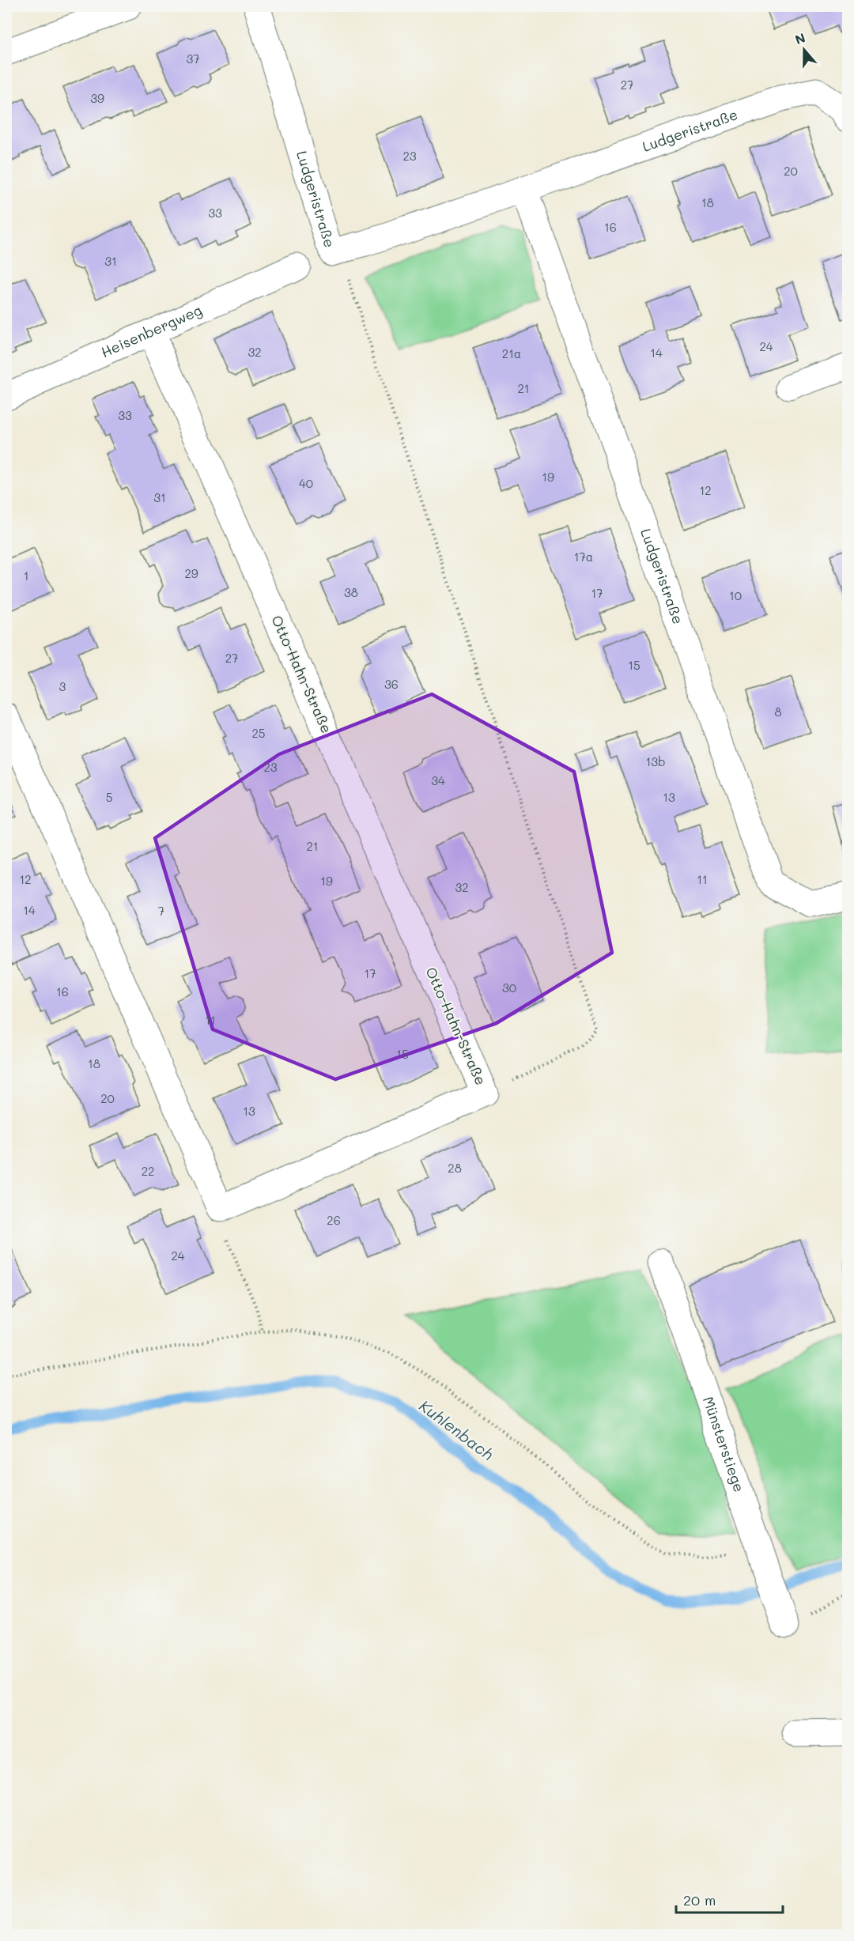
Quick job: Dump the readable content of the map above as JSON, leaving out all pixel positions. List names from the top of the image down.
{
  "streets": {
    "street": [
      "Ludgeristraße",
      "Heisenbergweg",
      "Otto-Hahn-Straße",
      "Münsterstiege"
    ]
  },
  "crossings": [
    ["Heisenbergweg", "Otto-Hahn-Straße"]
  ],
  "water": ["Kuhlenbach"],
  "house_numbers": [
    "37",
    "27",
    "39",
    "23",
    "20",
    "18",
    "33",
    "16",
    "31",
    "24",
    "32",
    "14",
    "21a",
    "21",
    "33",
    "19",
    "40",
    "12",
    "31",
    "17a",
    "29",
    "1",
    "38",
    "17",
    "10",
    "27",
    "15",
    "36",
    "3",
    "8",
    "25",
    "13b",
    "23",
    "34",
    "5",
    "13",
    "21",
    "12",
    "11",
    "19",
    "32",
    "14",
    "7",
    "17",
    "30",
    "16",
    "11",
    "15",
    "18",
    "20",
    "13",
    "28",
    "22",
    "26",
    "24"
  ],
  "scale_bar": "20 m",
  "north": "top"
}
